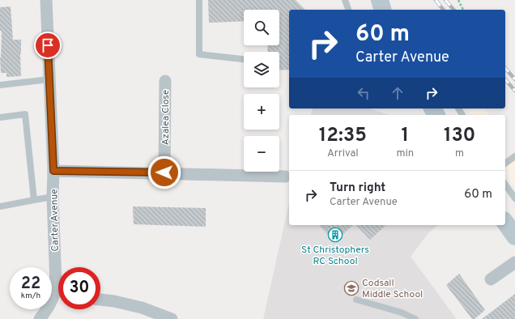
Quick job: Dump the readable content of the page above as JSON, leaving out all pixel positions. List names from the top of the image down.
{
  "streets": {
    "street": ["Azalea Close", "Carter Avenue"]
  },
  "places": {
    "building": ["St Christophers RC School"],
    "school or university": ["Codsall Middle School"]
  },
  "page": {
    "map_buttons": ["+", "−"],
    "turn": ["60 m", "Carter Avenue"],
    "eta": [
      "12:35",
      "Arrival",
      "1",
      "min",
      "130",
      "m"
    ],
    "list": [
      {
        "name": "Turn right",
        "note": "Carter Avenue",
        "value": "60 m"
      }
    ],
    "speed": "22 km/h",
    "limit": "30"
  }
}
